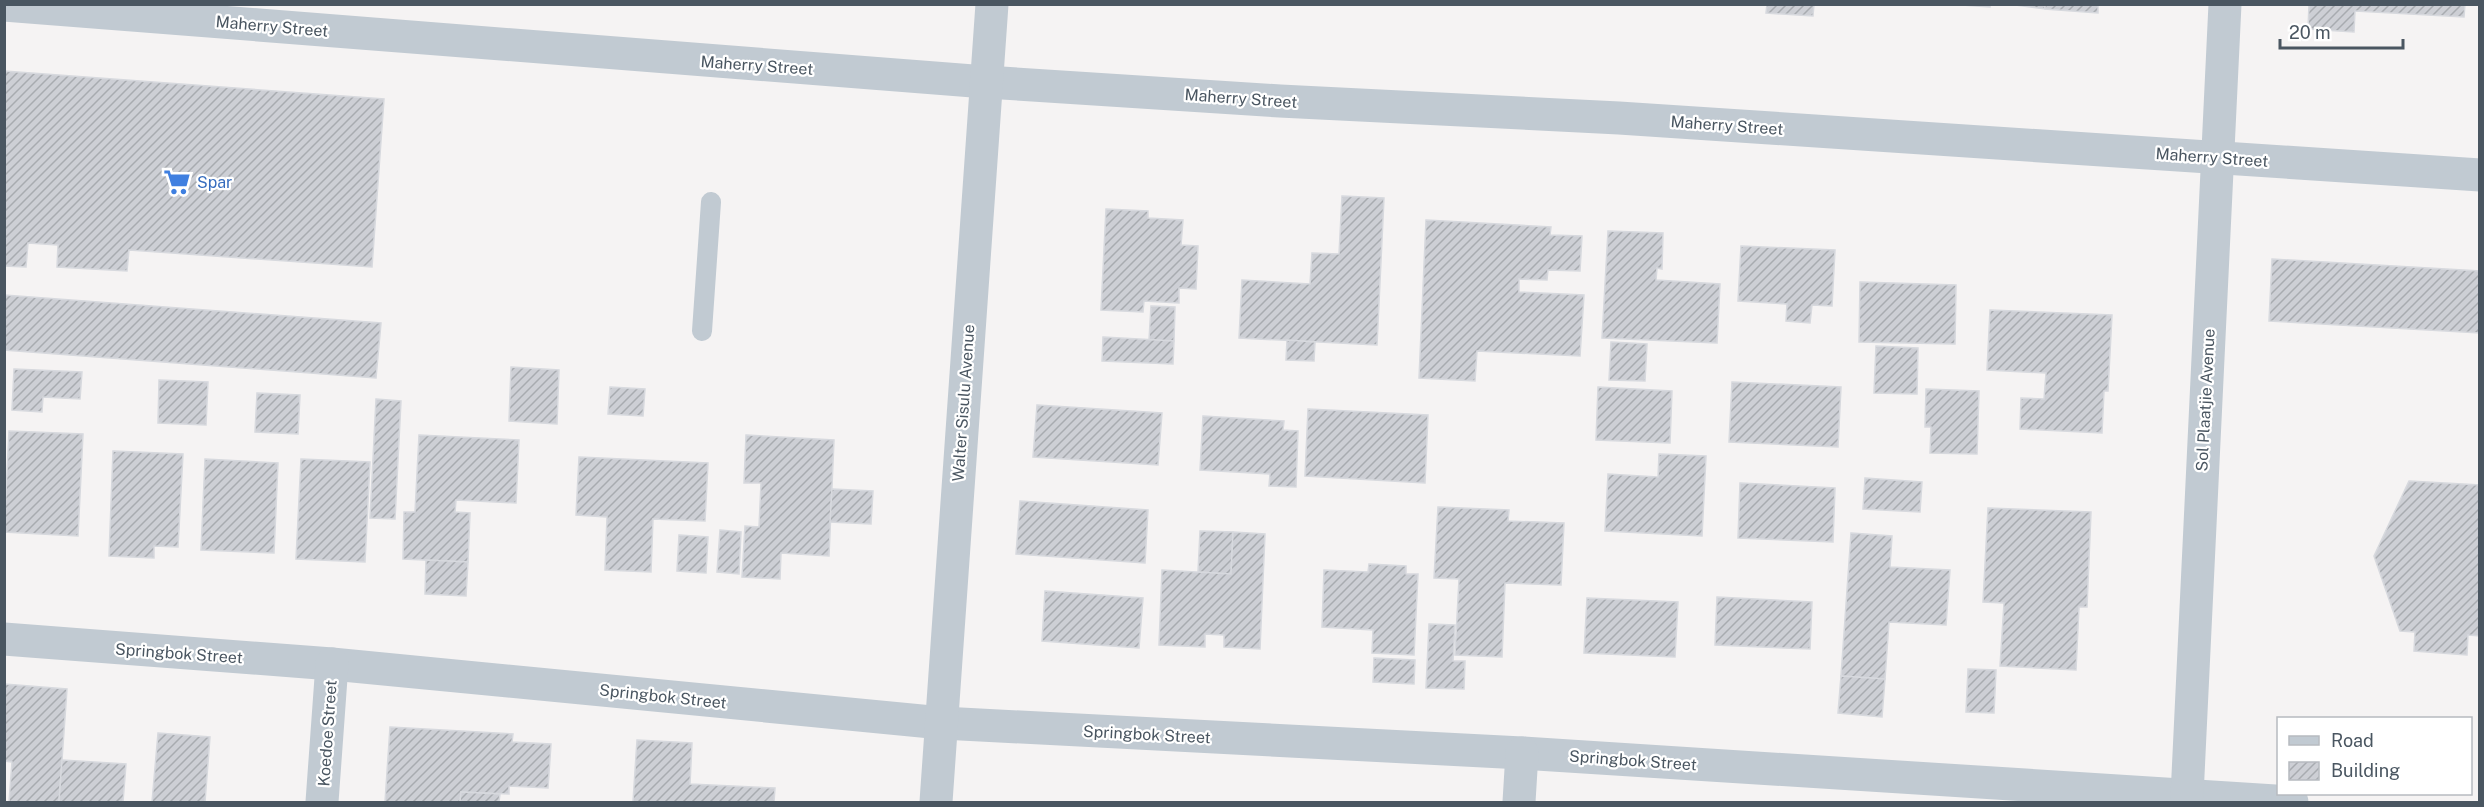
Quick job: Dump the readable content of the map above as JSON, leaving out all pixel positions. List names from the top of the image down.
{
  "streets": {
    "street": [
      "Maherry Street",
      "Sol Plaatjie Avenue",
      "Walter Sisulu Avenue",
      "Springbok Street",
      "Koedoe Street"
    ]
  },
  "crossings": [
    ["Maherry Street", "Sol Plaatjie Avenue"],
    ["Maherry Street", "Walter Sisulu Avenue"],
    ["Sol Plaatjie Avenue", "Springbok Street"],
    ["Walter Sisulu Avenue", "Springbok Street"],
    ["Springbok Street", "Koedoe Street"]
  ],
  "places": {
    "supermarket": ["Spar"]
  },
  "legend": ["Road", "Building"],
  "scale_bar": "20 m"
}
